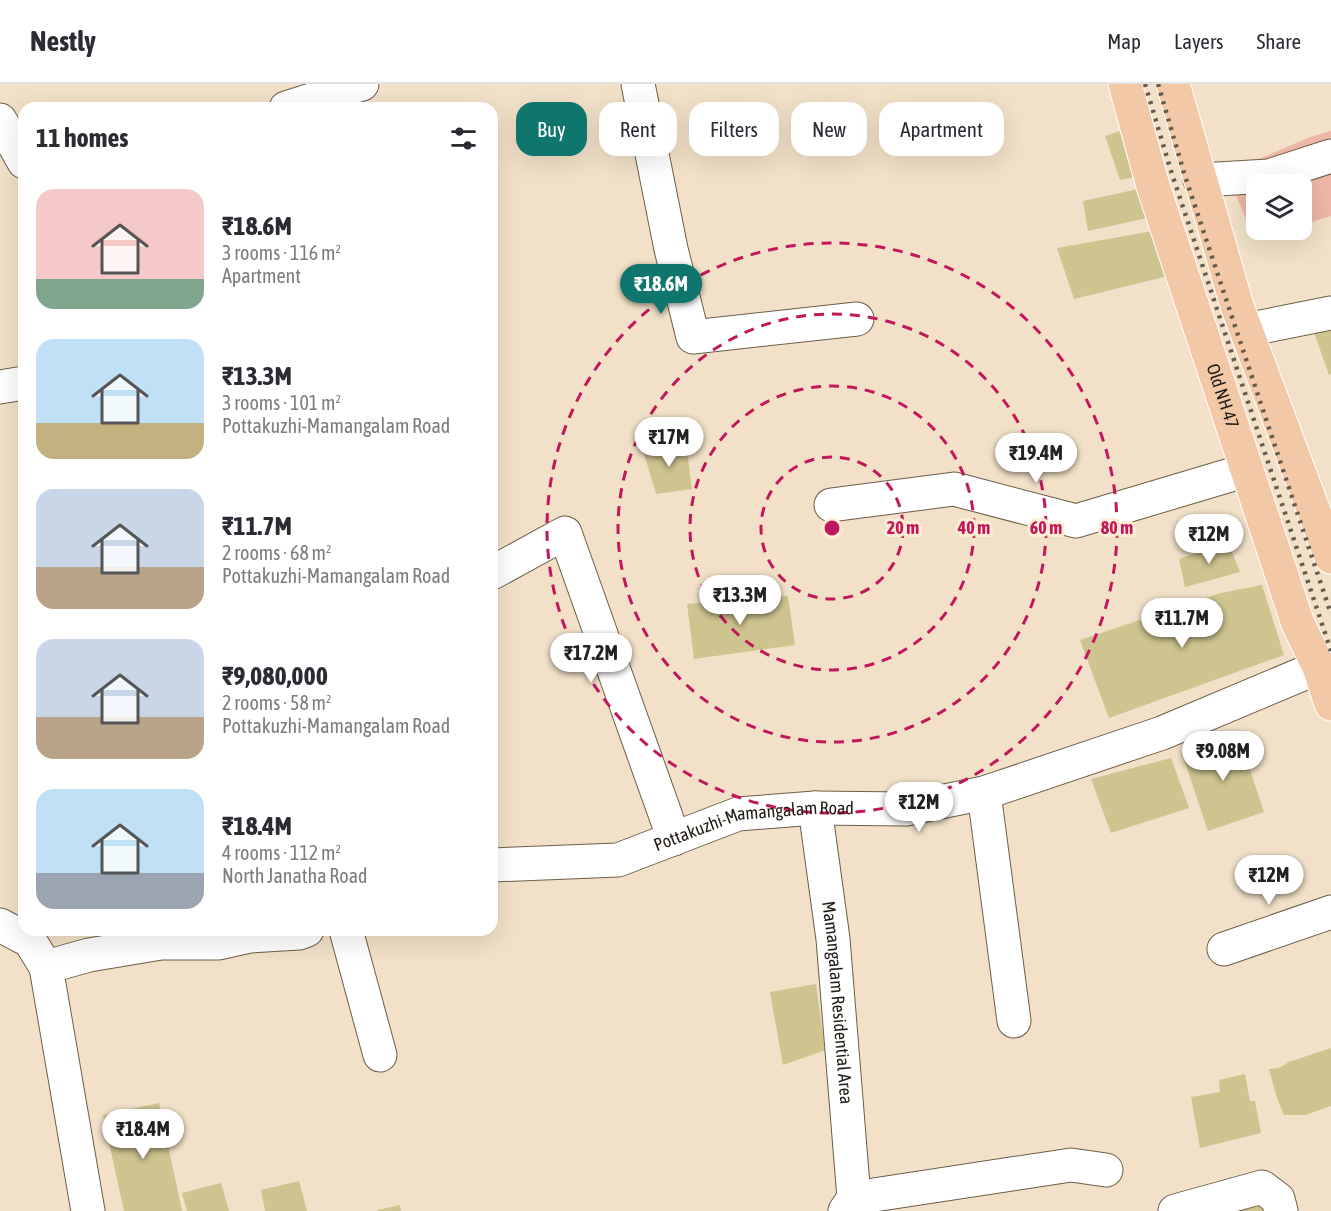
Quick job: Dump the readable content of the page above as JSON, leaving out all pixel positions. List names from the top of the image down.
{
  "streets": {
    "main road": ["Old NH 47"],
    "street": ["Pottakuzhi-Mamangalam Road", "Mamangalam Residential Area"]
  },
  "crossings": [
    ["Old NH 47", "Pottakuzhi-Mamangalam Road"],
    ["Pottakuzhi-Mamangalam Road", "Mamangalam Residential Area"]
  ],
  "page": {
    "header": "Nestly",
    "nav": ["Map", "Layers", "Share"],
    "chip": [
      "Buy",
      "Rent",
      "Filters",
      "New",
      "Apartment"
    ],
    "heading": "11 homes",
    "list": [
      {
        "name": "₹18.6M",
        "note": "3 rooms · 116 m² · Apartment"
      },
      {
        "name": "₹13.3M",
        "note": "3 rooms · 101 m² · Pottakuzhi-Mamangalam Road"
      },
      {
        "name": "₹11.7M",
        "note": "2 rooms · 68 m² · Pottakuzhi-Mamangalam Road"
      },
      {
        "name": "₹9,080,000",
        "note": "2 rooms · 58 m² · Pottakuzhi-Mamangalam Road"
      },
      {
        "name": "₹18.4M",
        "note": "4 rooms · 112 m² · North Janatha Road"
      }
    ],
    "price": [
      "₹18.6M",
      "₹17M",
      "₹19.4M",
      "₹12M",
      "₹13.3M",
      "₹11.7M",
      "₹17.2M",
      "₹9.08M",
      "₹12M",
      "₹12M",
      "₹18.4M"
    ]
  },
  "rings": [
    "20 m",
    "40 m",
    "60 m",
    "80 m"
  ]
}
